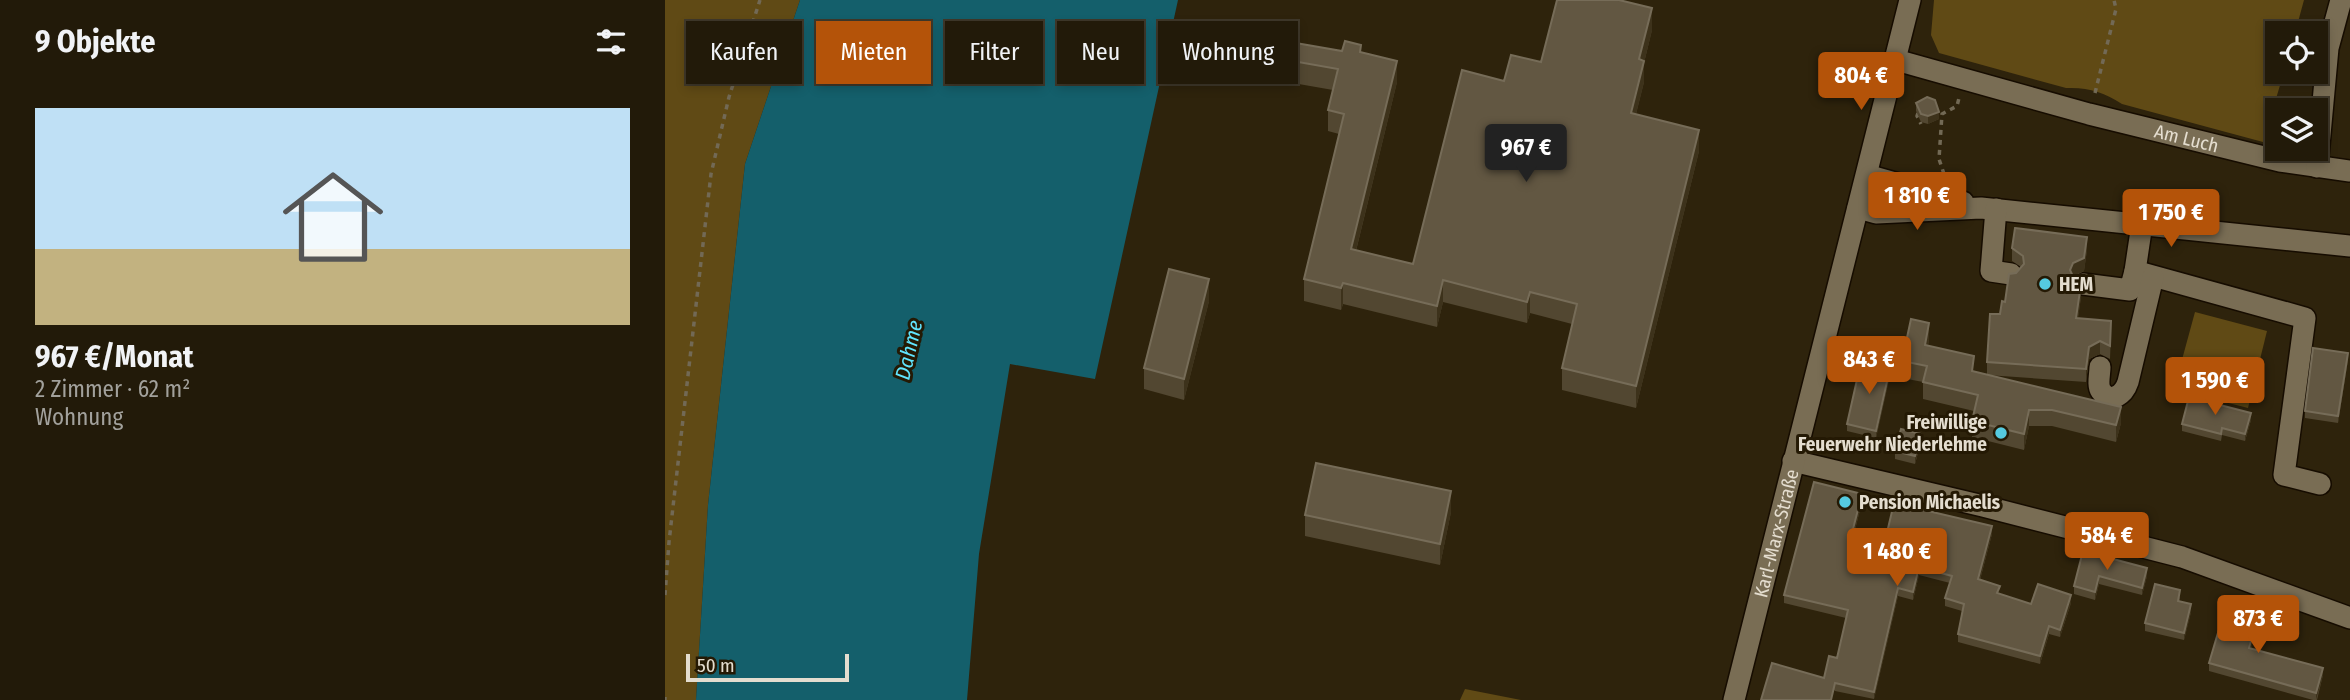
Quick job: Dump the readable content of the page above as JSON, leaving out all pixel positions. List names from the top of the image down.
{
  "streets": {
    "street": ["Am Luch", "Karl-Marx-Straße"]
  },
  "crossings": [
    ["Am Luch", "Karl-Marx-Straße"]
  ],
  "water": ["Dahme"],
  "places": ["HEM", "Freiwillige Feuerwehr Niederlehme", "Pension Michaelis"],
  "scale_bar": "50 m",
  "page": {
    "heading": "9 Objekte",
    "chip": [
      "Kaufen",
      "Mieten",
      "Filter",
      "Neu",
      "Wohnung"
    ],
    "price": [
      "804 €",
      "967 €",
      "1 810 €",
      "1 750 €",
      "843 €",
      "1 590 €",
      "584 €",
      "1 480 €",
      "873 €"
    ],
    "list": [
      {
        "name": "967 €/Monat",
        "note": "2 Zimmer · 62 m² · Wohnung"
      }
    ],
    "scale": "50 m"
  }
}
